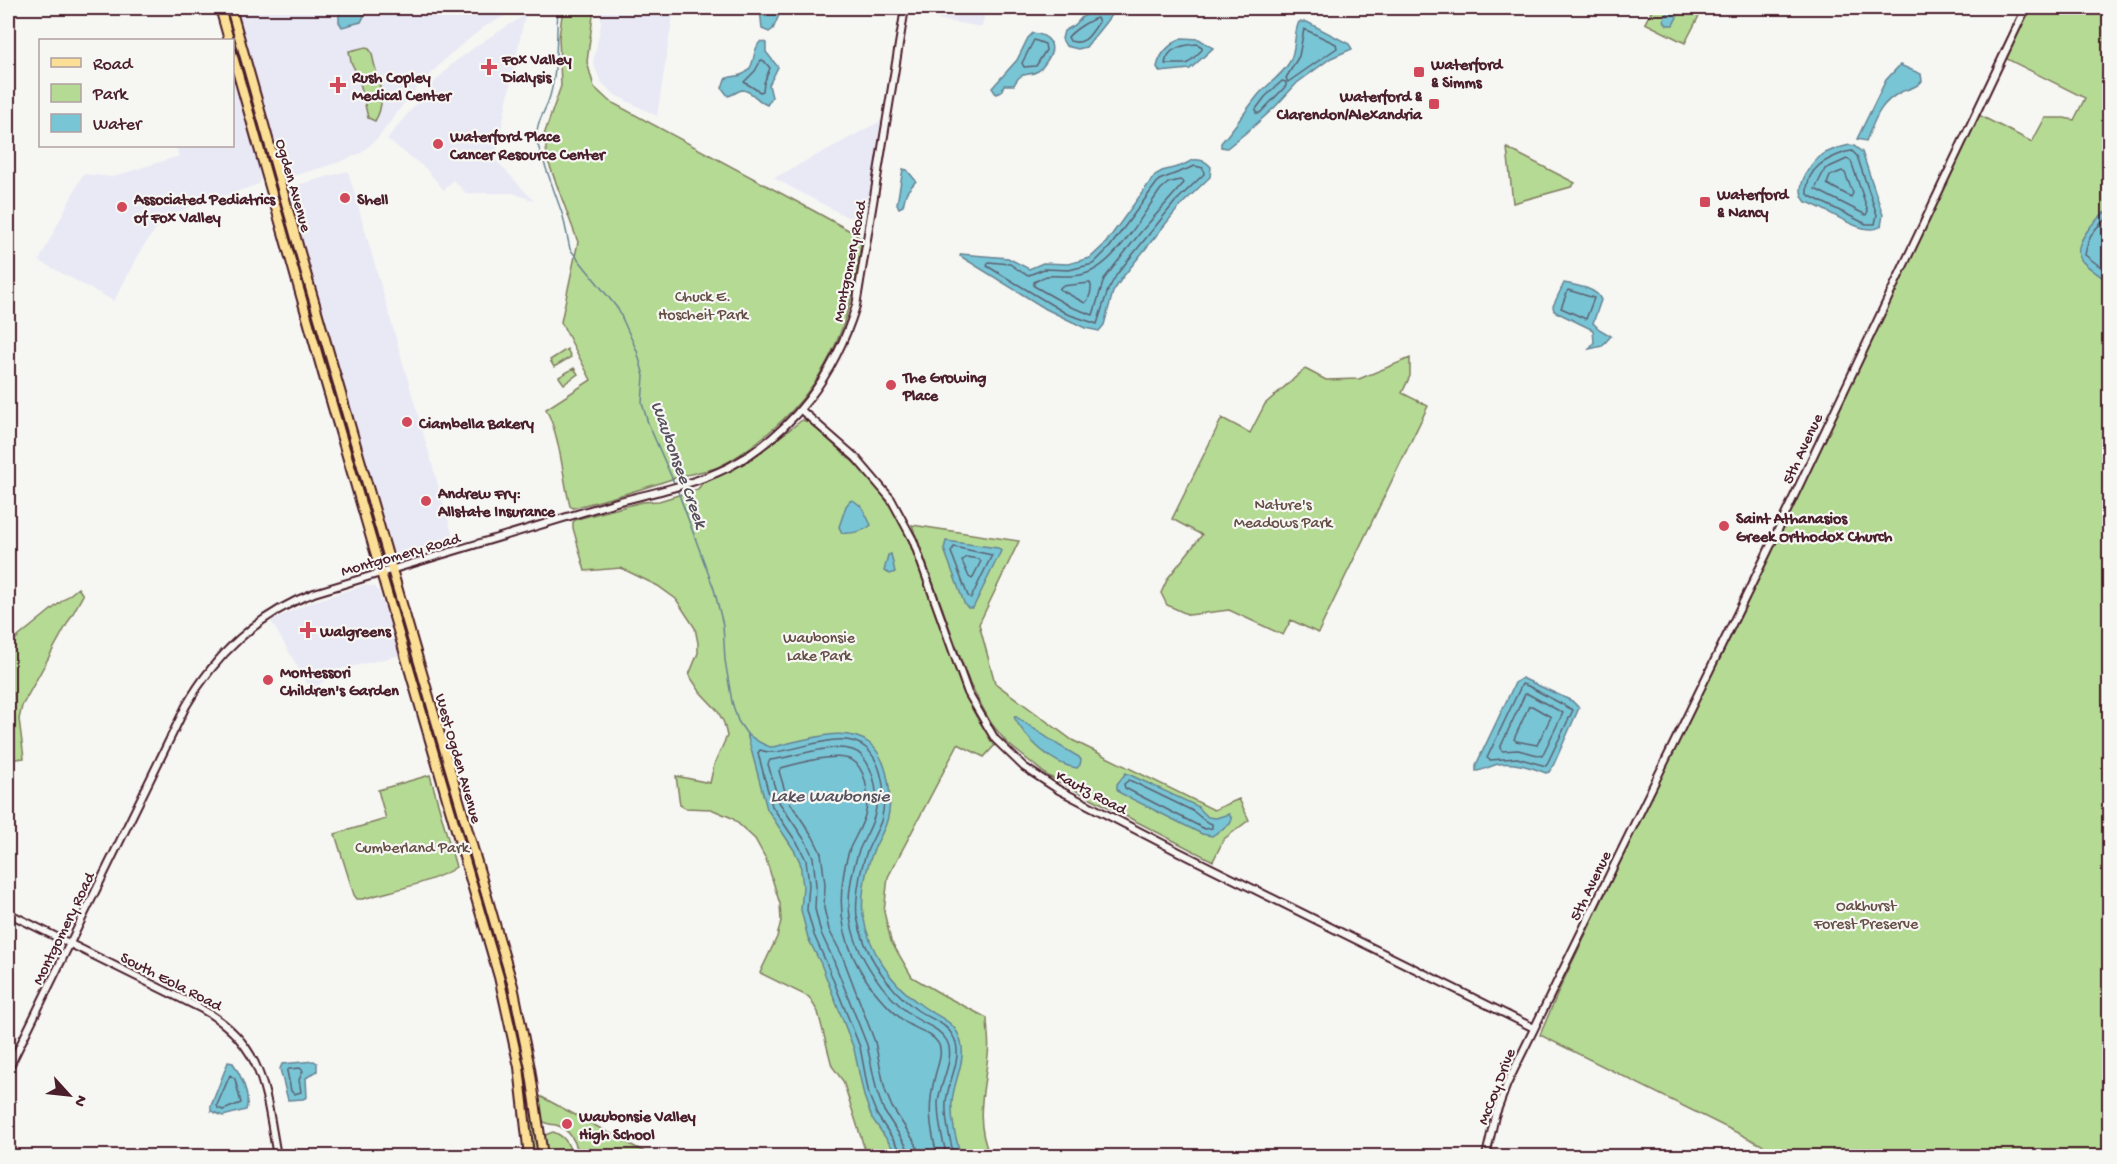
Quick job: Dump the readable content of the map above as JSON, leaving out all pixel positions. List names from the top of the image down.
{
  "streets": {
    "main road": ["Ogden Avenue", "West Ogden Avenue"],
    "street": [
      "Montgomery Road",
      "5th Avenue",
      "Kautz Road",
      "South Eola Road",
      "McCoy Drive"
    ]
  },
  "crossings": [
    ["Ogden Avenue", "West Ogden Avenue"],
    ["Montgomery Road", "West Ogden Avenue"],
    ["Montgomery Road", "Kautz Road"],
    ["Montgomery Road", "South Eola Road"],
    ["5th Avenue", "Kautz Road"],
    ["5th Avenue", "McCoy Drive"],
    ["Kautz Road", "McCoy Drive"]
  ],
  "water": ["Waubonsee Creek", "Lake Waubonsie"],
  "parks": [
    "Chuck E. Hoscheit Park",
    "Nature's Meadows Park",
    "Waubonsie Lake Park",
    "Cumberland Park",
    "Oakhurst Forest Preserve"
  ],
  "places": {
    "health": ["Fox Valley Dialysis", "Rush Copley Medical Center", "Walgreens"],
    "transit": ["Waterford & Simms", "Waterford & Clarendon/Alexandria", "Waterford & Nancy"],
    "other": [
      "Waterford Place Cancer Resource Center",
      "Shell",
      "Associated Pediatrics of Fox Valley",
      "The Growing Place",
      "Ciambella Bakery",
      "Andrew Fry: Allstate Insurance",
      "Saint Athanasios Greek Orthodox Church",
      "Montessori Children's Garden",
      "Waubonsie Valley High School"
    ]
  },
  "legend": ["Road", "Park", "Water"],
  "north": "bottom right"
}
